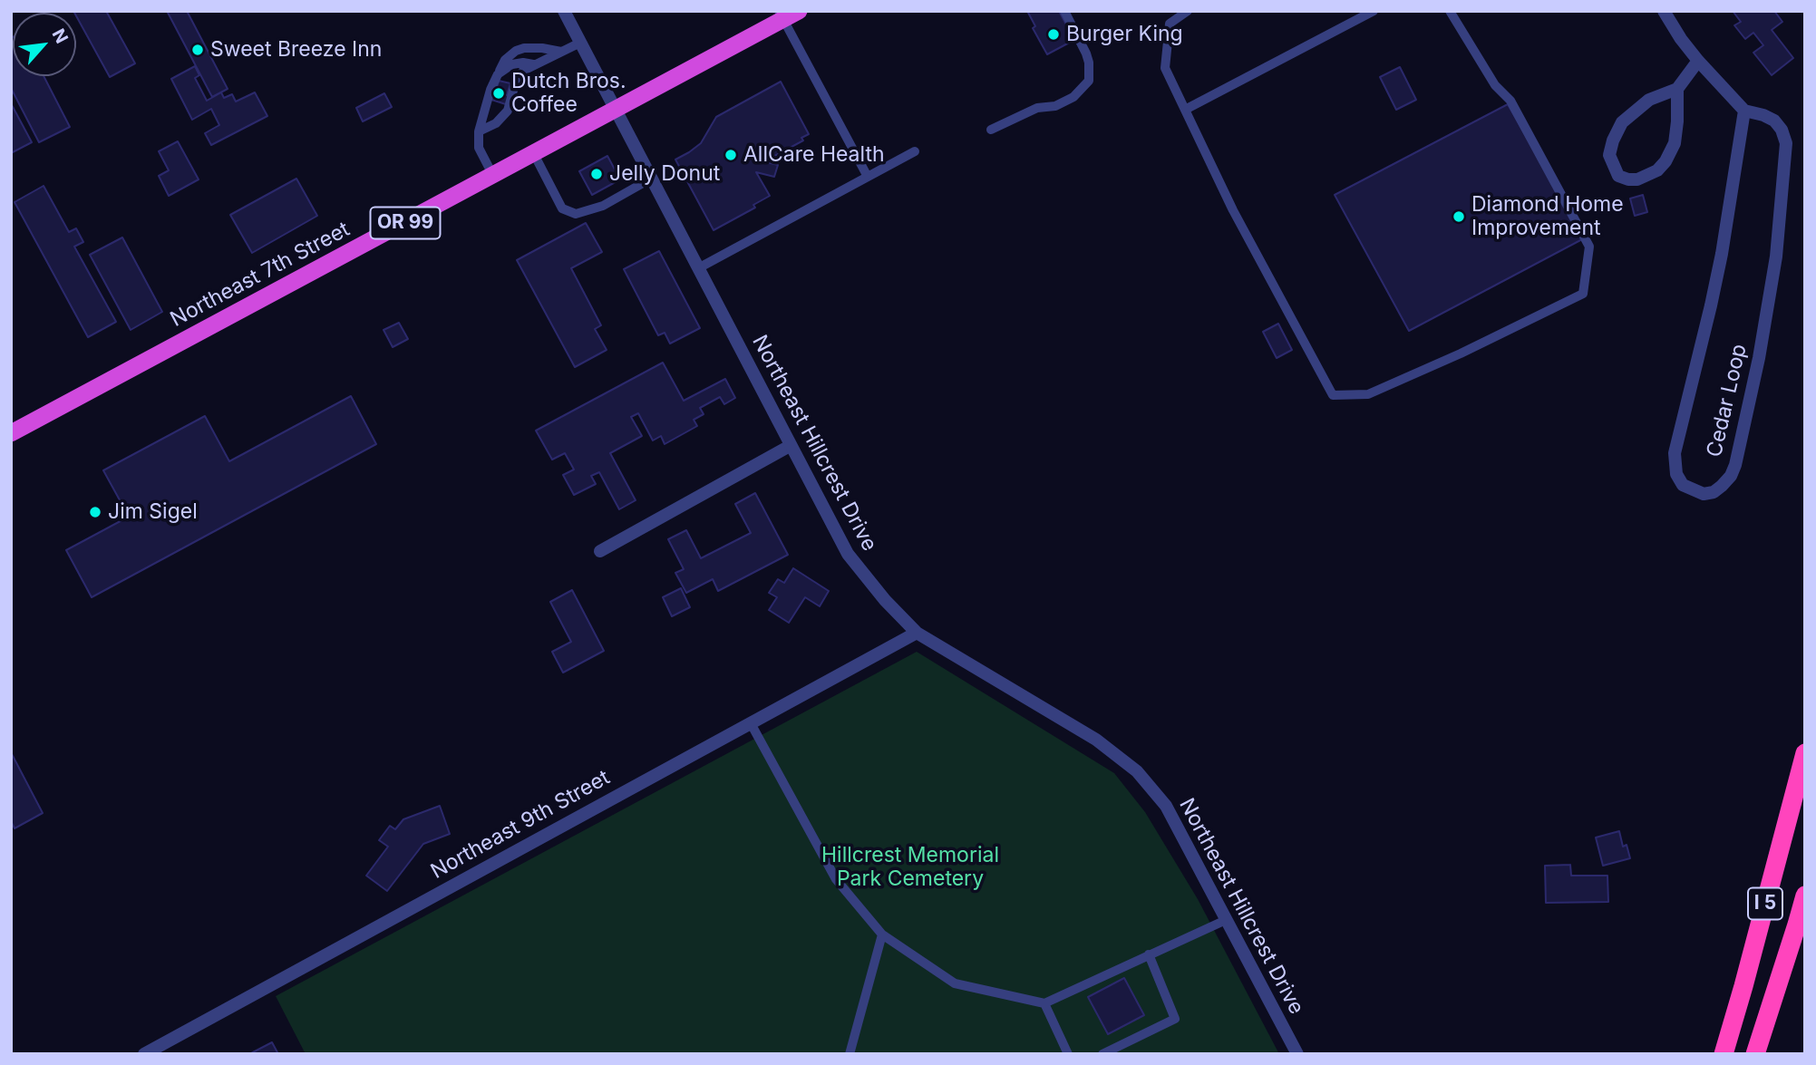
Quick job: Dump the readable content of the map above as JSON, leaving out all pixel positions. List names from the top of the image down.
{
  "streets": {
    "highway": ["OR 99", "Northeast 7th Street", "I 5"],
    "street": ["Cedar Loop", "Northeast Hillcrest Drive", "Northeast 9th Street"]
  },
  "crossings": [
    ["Northeast 7th Street", "Northeast Hillcrest Drive"],
    ["Northeast Hillcrest Drive", "Northeast 9th Street"]
  ],
  "parks": ["Hillcrest Memorial Park Cemetery"],
  "places": [
    "Burger King",
    "Sweet Breeze Inn",
    "Dutch Bros. Coffee",
    "AllCare Health",
    "Jelly Donut",
    "Diamond Home Improvement",
    "Jim Sigel"
  ],
  "north": "top right"
}
